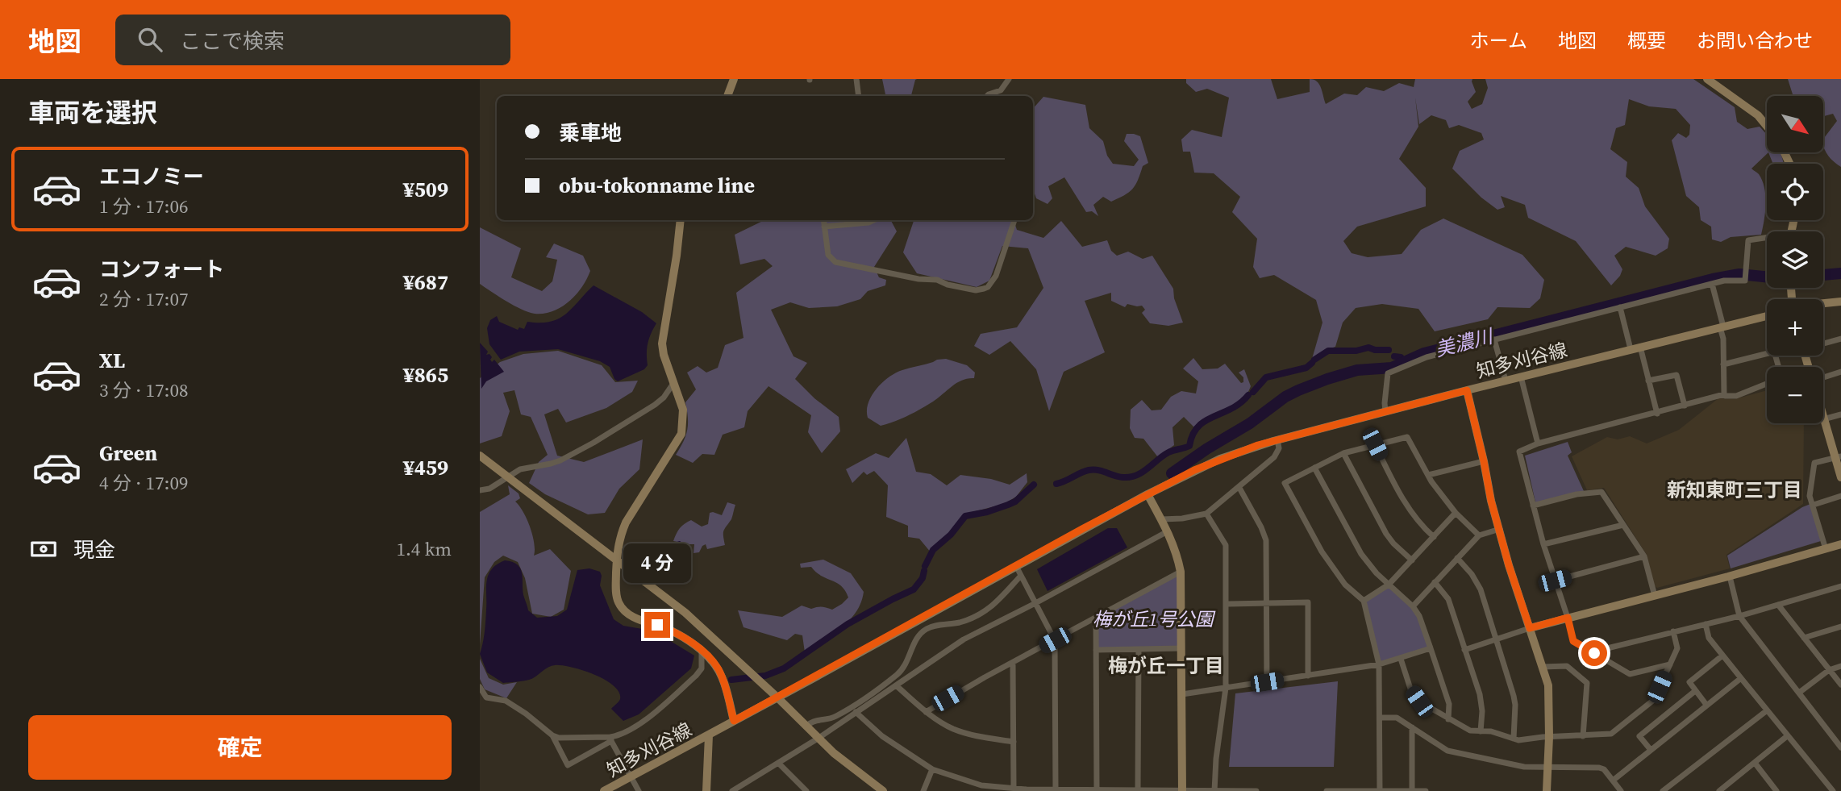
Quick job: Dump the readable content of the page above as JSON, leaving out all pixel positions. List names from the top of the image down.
{
  "streets": {
    "street": ["知多刈谷線"]
  },
  "districts": ["新知東町三丁目", "梅が丘一丁目"],
  "water": ["美濃川"],
  "parks": ["梅が丘1号公園"],
  "north": "bottom right",
  "page": {
    "header": "地図",
    "search": "ここで検索",
    "nav": [
      "ホーム",
      "地図",
      "概要",
      "お問い合わせ"
    ],
    "heading": "車両を選択",
    "map_buttons": ["+", "−"],
    "banner": ["乗車地", "obu-tokonname line"],
    "list": [
      {
        "name": "エコノミー",
        "note": "1 分 · 17:06",
        "value": "¥509"
      },
      {
        "name": "コンフォート",
        "note": "2 分 · 17:07",
        "value": "¥687"
      },
      {
        "name": "XL",
        "note": "3 分 · 17:08",
        "value": "¥865"
      },
      {
        "name": "Green",
        "note": "4 分 · 17:09",
        "value": "¥459"
      }
    ],
    "pay": ["現金", "1.4 km"],
    "bubble": "4 分",
    "buttons": "確定"
  }
}
